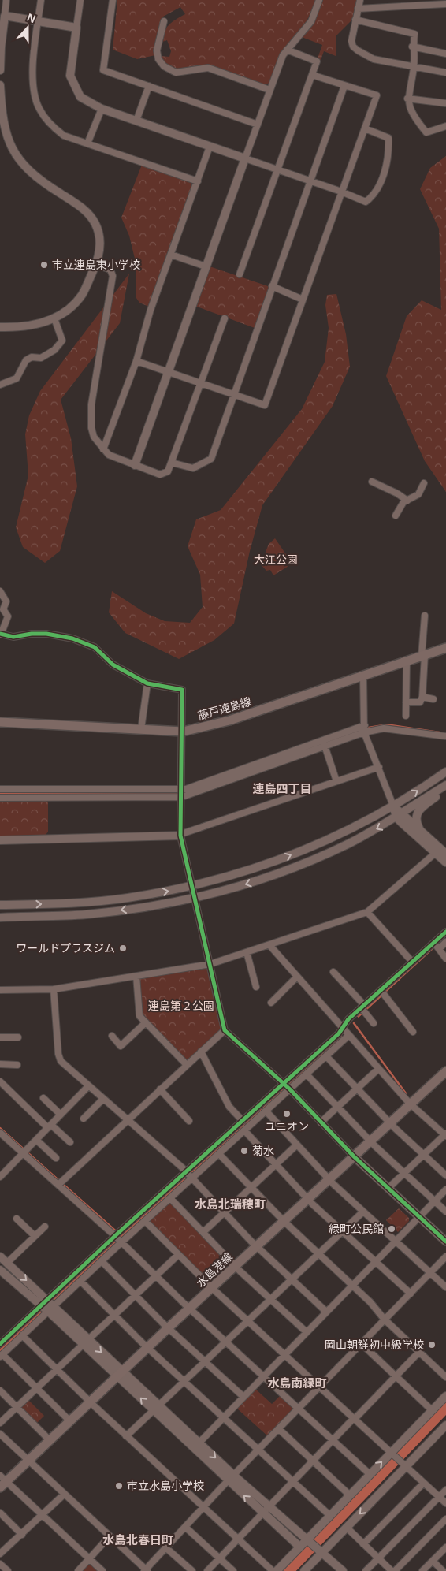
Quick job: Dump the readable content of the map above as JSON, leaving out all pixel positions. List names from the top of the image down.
{
  "streets": {
    "main road": ["藤戸連島線", "水島港線"]
  },
  "districts": [
    "連島四丁目",
    "水島北瑞穂町",
    "水島南緑町",
    "水島北春日町"
  ],
  "parks": ["大江公園", "連島第２公園"],
  "places": [
    "市立連島東小学校",
    "ワールドプラスジム",
    "ユニオン",
    "菊水",
    "緑町公民館",
    "岡山朝鮮初中級学校",
    "市立水島小学校"
  ],
  "north": "top"
}
